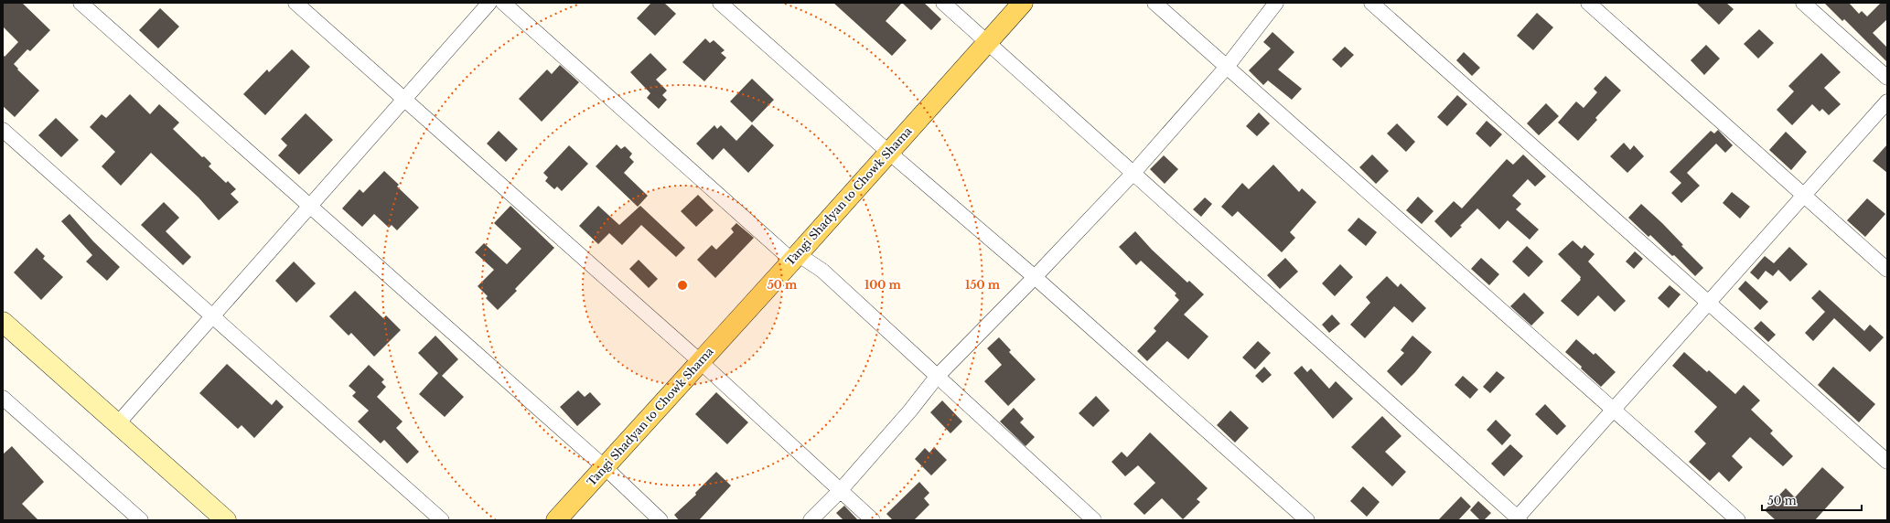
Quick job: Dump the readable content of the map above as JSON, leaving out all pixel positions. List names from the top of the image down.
{
  "streets": {
    "main road": ["Tangi Shadyan to Chowk Shama"]
  },
  "scale_bar": "50 m",
  "rings": ["50 m", "100 m", "150 m"]
}
